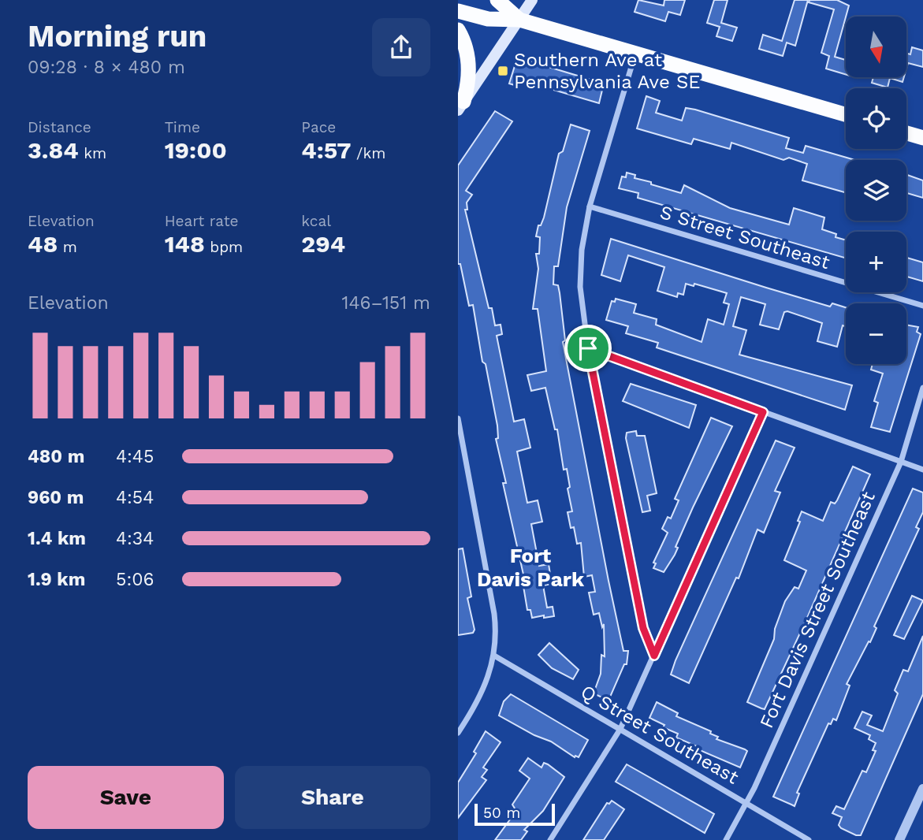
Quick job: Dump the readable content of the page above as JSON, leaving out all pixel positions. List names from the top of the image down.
{
  "streets": {
    "street": ["S Street Southeast", "Fort Davis Street Southeast", "Q Street Southeast"]
  },
  "crossings": [
    ["Fort Davis Street Southeast", "Q Street Southeast"]
  ],
  "districts": ["Fort Davis Park"],
  "places": {
    "transit": ["Southern Ave at Pennsylvania Ave SE"]
  },
  "scale_bar": "50 m",
  "north": "bottom",
  "page": {
    "heading": ["Morning run", "09:28 · 8 × 480 m"],
    "map_buttons": ["+", "−"],
    "stats": [
      ["Distance", "3.84 km"],
      ["Time", "19:00"],
      ["Pace", "4:57 /km"],
      ["Elevation", "48 m"],
      ["Heart rate", "148 bpm"],
      ["kcal", "294"]
    ],
    "chart": ["Elevation", "146–151 m"],
    "list": [
      {
        "name": "480 m",
        "note": "4:45"
      },
      {
        "name": "960 m",
        "note": "4:54"
      },
      {
        "name": "1.4 km",
        "note": "4:34"
      },
      {
        "name": "1.9 km",
        "note": "5:06"
      }
    ],
    "buttons": ["Save", "Share"],
    "scale": "50 m"
  }
}
